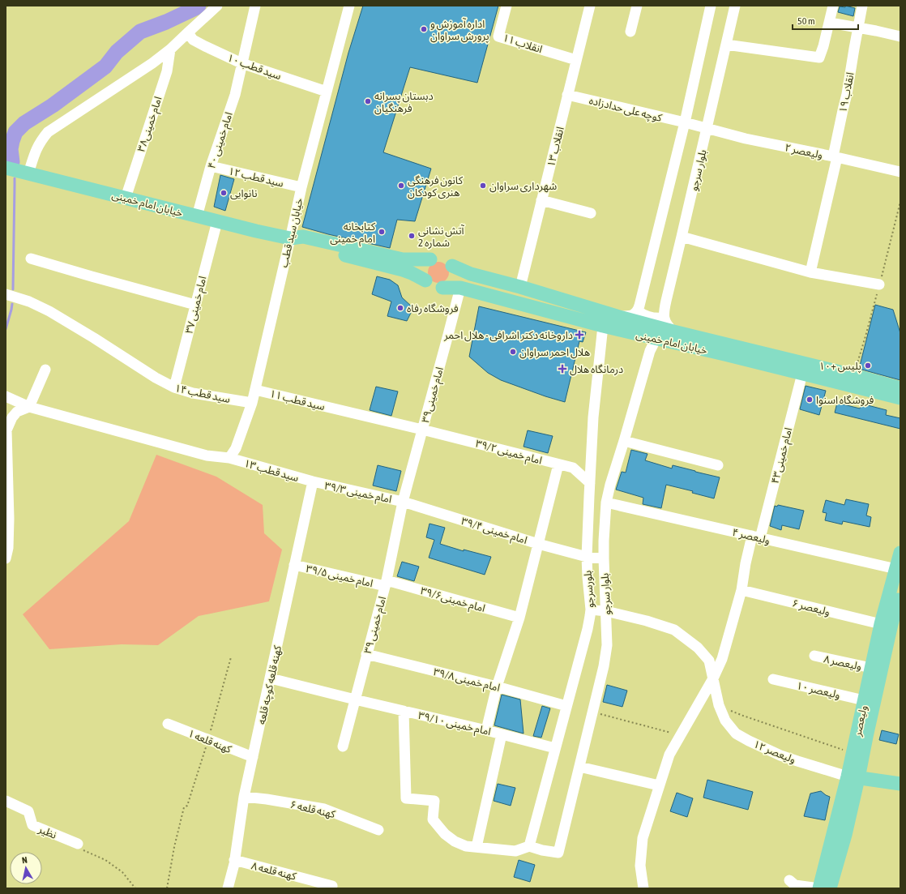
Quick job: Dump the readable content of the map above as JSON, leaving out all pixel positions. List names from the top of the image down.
{
  "streets": {
    "main road": ["خیابان امام خمینی", "ولیعصر"],
    "street": [
      "انقلاب ۱۱",
      "سید قطب ۱۰",
      "انقلاب ۱۹",
      "کوچه علی حدادزاده",
      "امام خمینی۳۸",
      "امام خمینی ۴۰",
      "انقلاب ۱۳",
      "ولیعصر ۲",
      "بلوار سرجو",
      "سید قطب ۱۲",
      "خیابان سید قطب",
      "امام خمینی ۳۷",
      "سید قطب ۱۴",
      "امام خمینی۳۹",
      "سید قطب ۱۱",
      "امام خمینی ۳۹/۲",
      "امام خمینی۴۳",
      "سید قطب ۱۳",
      "امام خمینی ۳۹/۳",
      "امام خمینی ۳۹/۴",
      "ولیعصر ۴",
      "امام خمینی ۳۹/۵",
      "بلورسرجو",
      "امام خمینی۳۹/۶",
      "ولیعصر ۶",
      "امام خمینی ۳۹",
      "ولیعصر ۸",
      "امام خمینی ۳۹/۸",
      "کهنه قلعه کوچه قلعه",
      "ولیعصر ۱۰",
      "امام خمینی ۳۹/۱۰",
      "کهنه قلعه ۱",
      "ولیعصر ۱۲",
      "کهنه قلعه ۶",
      "نظیر",
      "کهنه قلعه ۸"
    ]
  },
  "crossings": [
    ["انقلاب ۱۱", "انقلاب ۱۳"],
    ["سید قطب ۱۰", "امام خمینی ۴۰"],
    ["سید قطب ۱۰", "خیابان سید قطب"],
    ["انقلاب ۱۹", "ولیعصر ۲"],
    ["کوچه علی حدادزاده", "انقلاب ۱۳"],
    ["کوچه علی حدادزاده", "ولیعصر ۲"],
    ["کوچه علی حدادزاده", "بلوار سرجو"],
    ["امام خمینی۳۸", "خیابان امام خمینی"],
    ["امام خمینی ۴۰", "سید قطب ۱۲"],
    ["امام خمینی ۴۰", "خیابان امام خمینی"],
    ["انقلاب ۱۳", "خیابان امام خمینی"],
    ["ولیعصر ۲", "بلوار سرجو"],
    ["بلوار سرجو", "خیابان امام خمینی"],
    ["بلوار سرجو", "امام خمینی ۳۹/۴"],
    ["بلوار سرجو", "ولیعصر ۴"],
    ["بلوار سرجو", "بلورسرجو"],
    ["بلوار سرجو", "ولیعصر ۱۲"],
    ["سید قطب ۱۲", "خیابان سید قطب"],
    ["خیابان امام خمینی", "خیابان سید قطب"],
    ["خیابان امام خمینی", "امام خمینی ۳۷"],
    ["خیابان امام خمینی", "امام خمینی۳۹"],
    ["خیابان امام خمینی", "امام خمینی۴۳"],
    ["خیابان امام خمینی", "بلورسرجو"],
    ["خیابان سید قطب", "سید قطب ۱۴"],
    ["خیابان سید قطب", "سید قطب ۱۱"],
    ["خیابان سید قطب", "سید قطب ۱۳"],
    ["امام خمینی ۳۷", "سید قطب ۱۴"],
    ["امام خمینی۳۹", "سید قطب ۱۱"],
    ["امام خمینی۳۹", "امام خمینی ۳۹/۲"],
    ["امام خمینی۳۹", "امام خمینی ۳۹/۳"],
    ["امام خمینی۳۹", "امام خمینی ۳۹/۴"],
    ["امام خمینی۳۹", "امام خمینی ۳۹"],
    ["سید قطب ۱۱", "امام خمینی ۳۹/۲"],
    ["امام خمینی ۳۹/۲", "بلورسرجو"],
    ["امام خمینی۴۳", "ولیعصر ۴"],
    ["امام خمینی۴۳", "ولیعصر ۶"],
    ["امام خمینی۴۳", "ولیعصر ۱۲"],
    ["سید قطب ۱۳", "امام خمینی ۳۹/۳"],
    ["سید قطب ۱۳", "کهنه قلعه کوچه قلعه"],
    ["امام خمینی ۳۹/۳", "امام خمینی ۳۹/۴"],
    ["امام خمینی ۳۹/۳", "امام خمینی ۳۹"],
    ["امام خمینی ۳۹/۳", "کهنه قلعه کوچه قلعه"],
    ["امام خمینی ۳۹/۴", "بلورسرجو"],
    ["امام خمینی ۳۹/۴", "امام خمینی ۳۹"],
    ["ولیعصر ۴", "ولیعصر"],
    ["امام خمینی ۳۹/۵", "امام خمینی۳۹/۶"],
    ["امام خمینی ۳۹/۵", "امام خمینی ۳۹"],
    ["امام خمینی ۳۹/۵", "کهنه قلعه کوچه قلعه"],
    ["بلورسرجو", "امام خمینی ۳۹/۸"],
    ["بلورسرجو", "امام خمینی ۳۹/۱۰"],
    ["بلورسرجو", "ولیعصر ۱۲"],
    ["امام خمینی۳۹/۶", "امام خمینی ۳۹"],
    ["ولیعصر ۶", "ولیعصر"],
    ["امام خمینی ۳۹", "امام خمینی ۳۹/۸"],
    ["امام خمینی ۳۹", "امام خمینی ۳۹/۱۰"],
    ["ولیعصر ۸", "ولیعصر"],
    ["کهنه قلعه کوچه قلعه", "امام خمینی ۳۹/۱۰"],
    ["کهنه قلعه کوچه قلعه", "کهنه قلعه ۱"],
    ["کهنه قلعه کوچه قلعه", "کهنه قلعه ۶"],
    ["کهنه قلعه کوچه قلعه", "کهنه قلعه ۸"],
    ["ولیعصر ۱۰", "ولیعصر"],
    ["ولیعصر", "ولیعصر ۱۲"]
  ],
  "places": {
    "other": [
      "اداره آموزش و پرورش سراوان",
      "دبستان پسرانه فرهنگیان",
      "کانون فرهنگی هنری کودکان",
      "شهرداری سراوان",
      "نانوایی",
      "کتابخانه امام خمینی",
      "آتش نشانی شماره 2",
      "فروشگاه رفاه",
      "هلال احمر سراوان",
      "پلیس +۱۰",
      "فروشگاه اسنوا"
    ],
    "health": ["داروخانه دکتر اشرافی - هلال احمر", "درمانگاه هلال"]
  },
  "scale_bar": "50 m",
  "north": "top"
}
